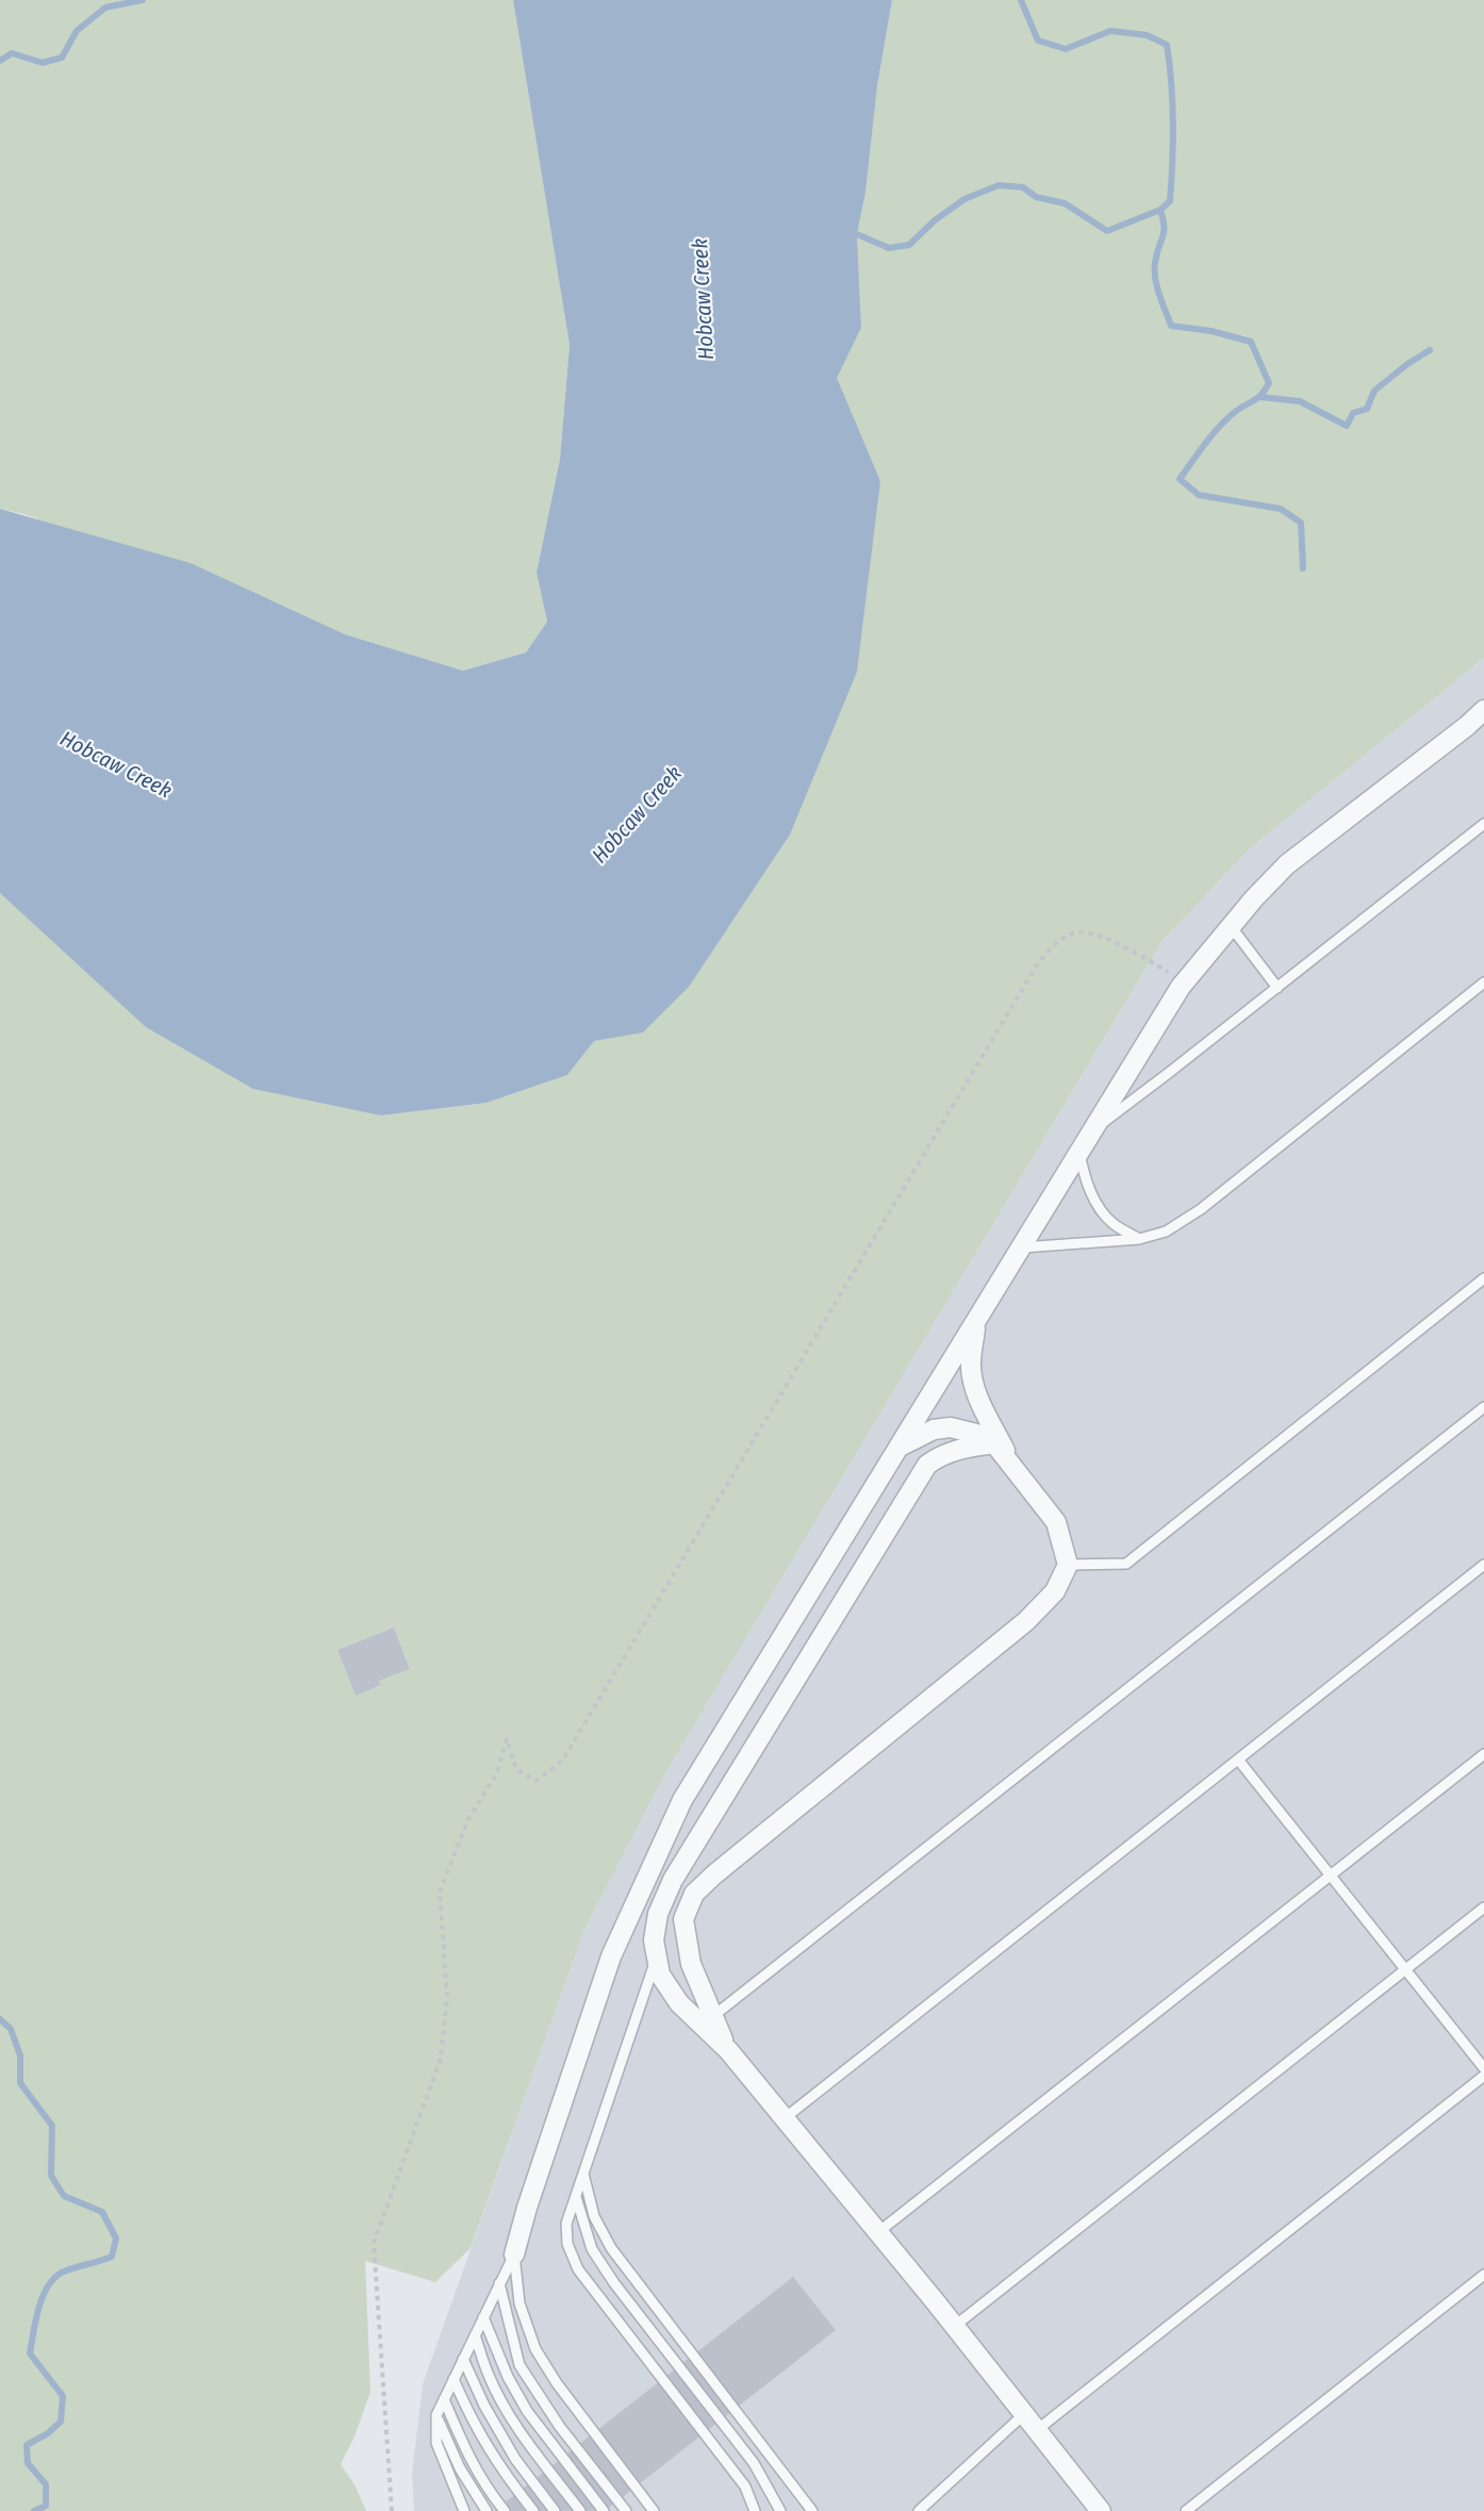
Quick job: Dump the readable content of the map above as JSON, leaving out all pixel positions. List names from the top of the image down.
{
  "water": ["Hobcaw Creek"]
}
